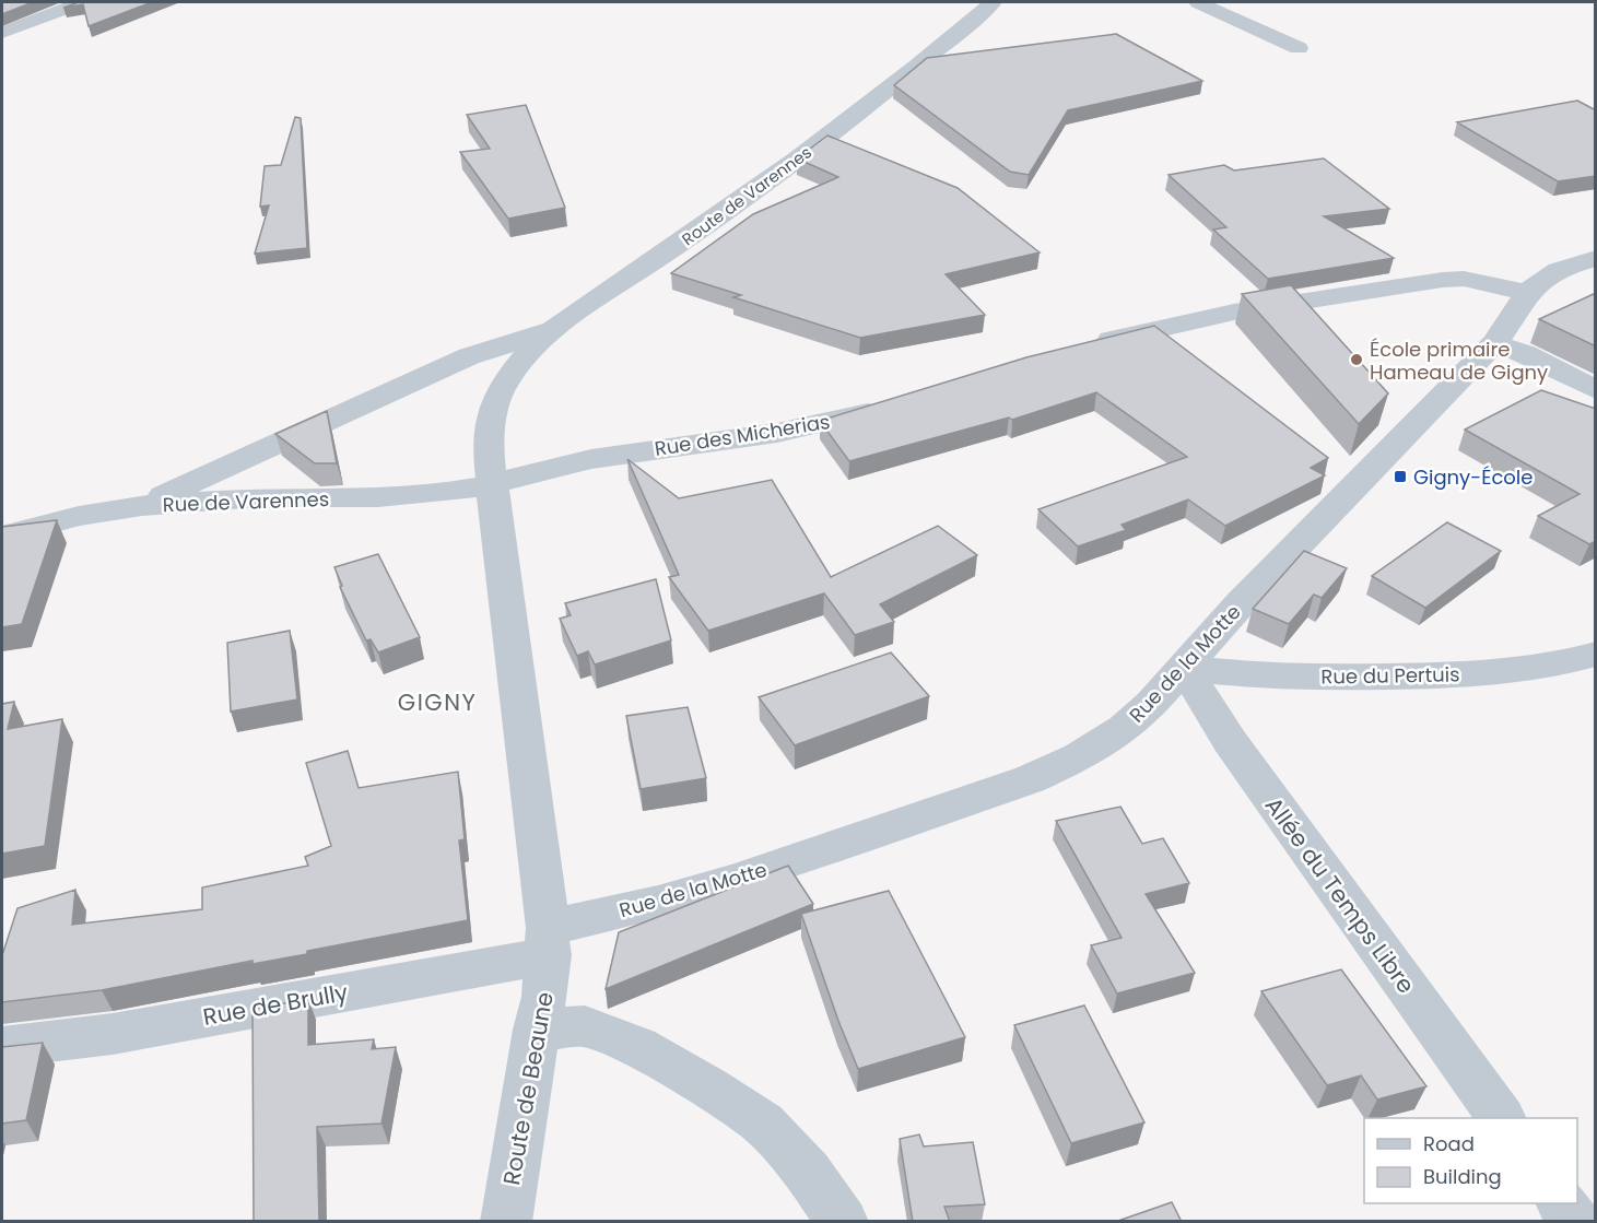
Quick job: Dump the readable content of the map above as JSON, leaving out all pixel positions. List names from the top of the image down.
{
  "streets": {
    "street": [
      "Route de Varennes",
      "Rue des Micherias",
      "Rue de Varennes",
      "Rue de la Motte",
      "Rue du Pertuis",
      "Allée du Temps Libre",
      "Rue de Brully",
      "Route de Beaune"
    ]
  },
  "crossings": [
    ["Route de Varennes", "Route de Beaune"],
    ["Rue des Micherias", "Rue de Varennes"],
    ["Rue des Micherias", "Route de Beaune"],
    ["Rue de Varennes", "Route de Beaune"],
    ["Rue de la Motte", "Rue du Pertuis"],
    ["Rue de la Motte", "Allée du Temps Libre"],
    ["Rue de la Motte", "Rue de Brully"],
    ["Rue de la Motte", "Route de Beaune"],
    ["Rue du Pertuis", "Allée du Temps Libre"],
    ["Rue de Brully", "Route de Beaune"]
  ],
  "districts": ["GIGNY"],
  "places": {
    "other": ["École primaire Hameau de Gigny"],
    "transit": ["Gigny-École"]
  },
  "legend": ["Road", "Building"]
}
